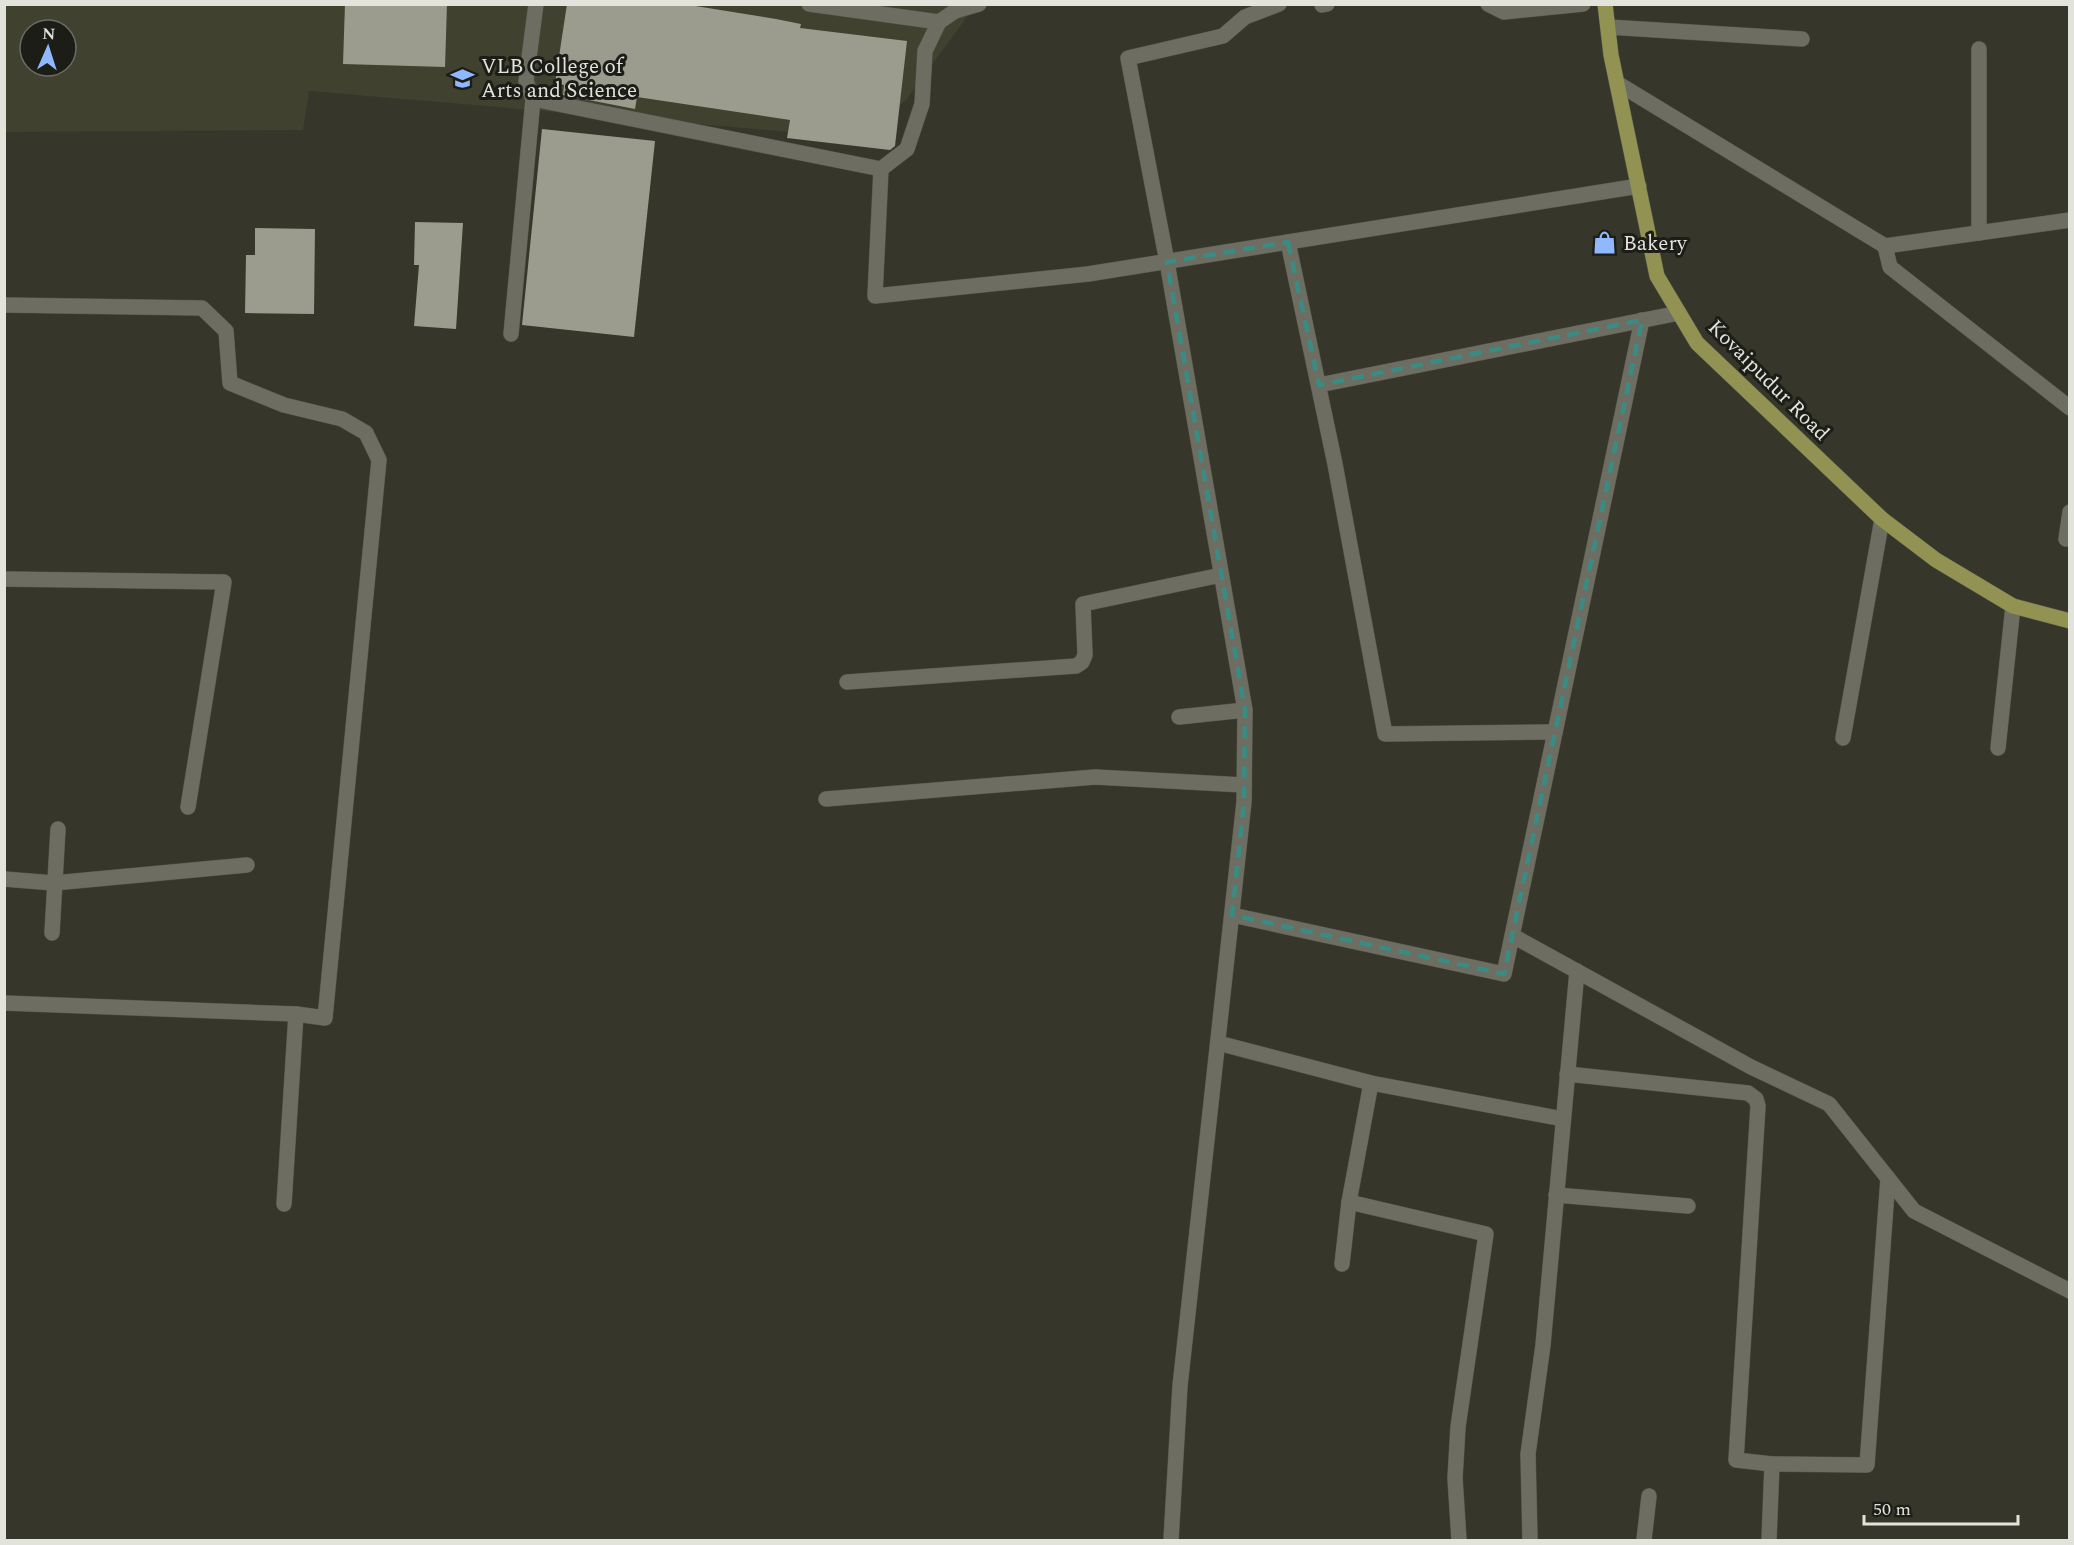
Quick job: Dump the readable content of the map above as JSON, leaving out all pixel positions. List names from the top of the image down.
{
  "streets": {
    "main road": ["Kovaipudur Road"]
  },
  "places": {
    "school or university": ["VLB College of Arts and Science"],
    "shop": ["Bakery"]
  },
  "scale_bar": "50 m",
  "north": "top"
}
